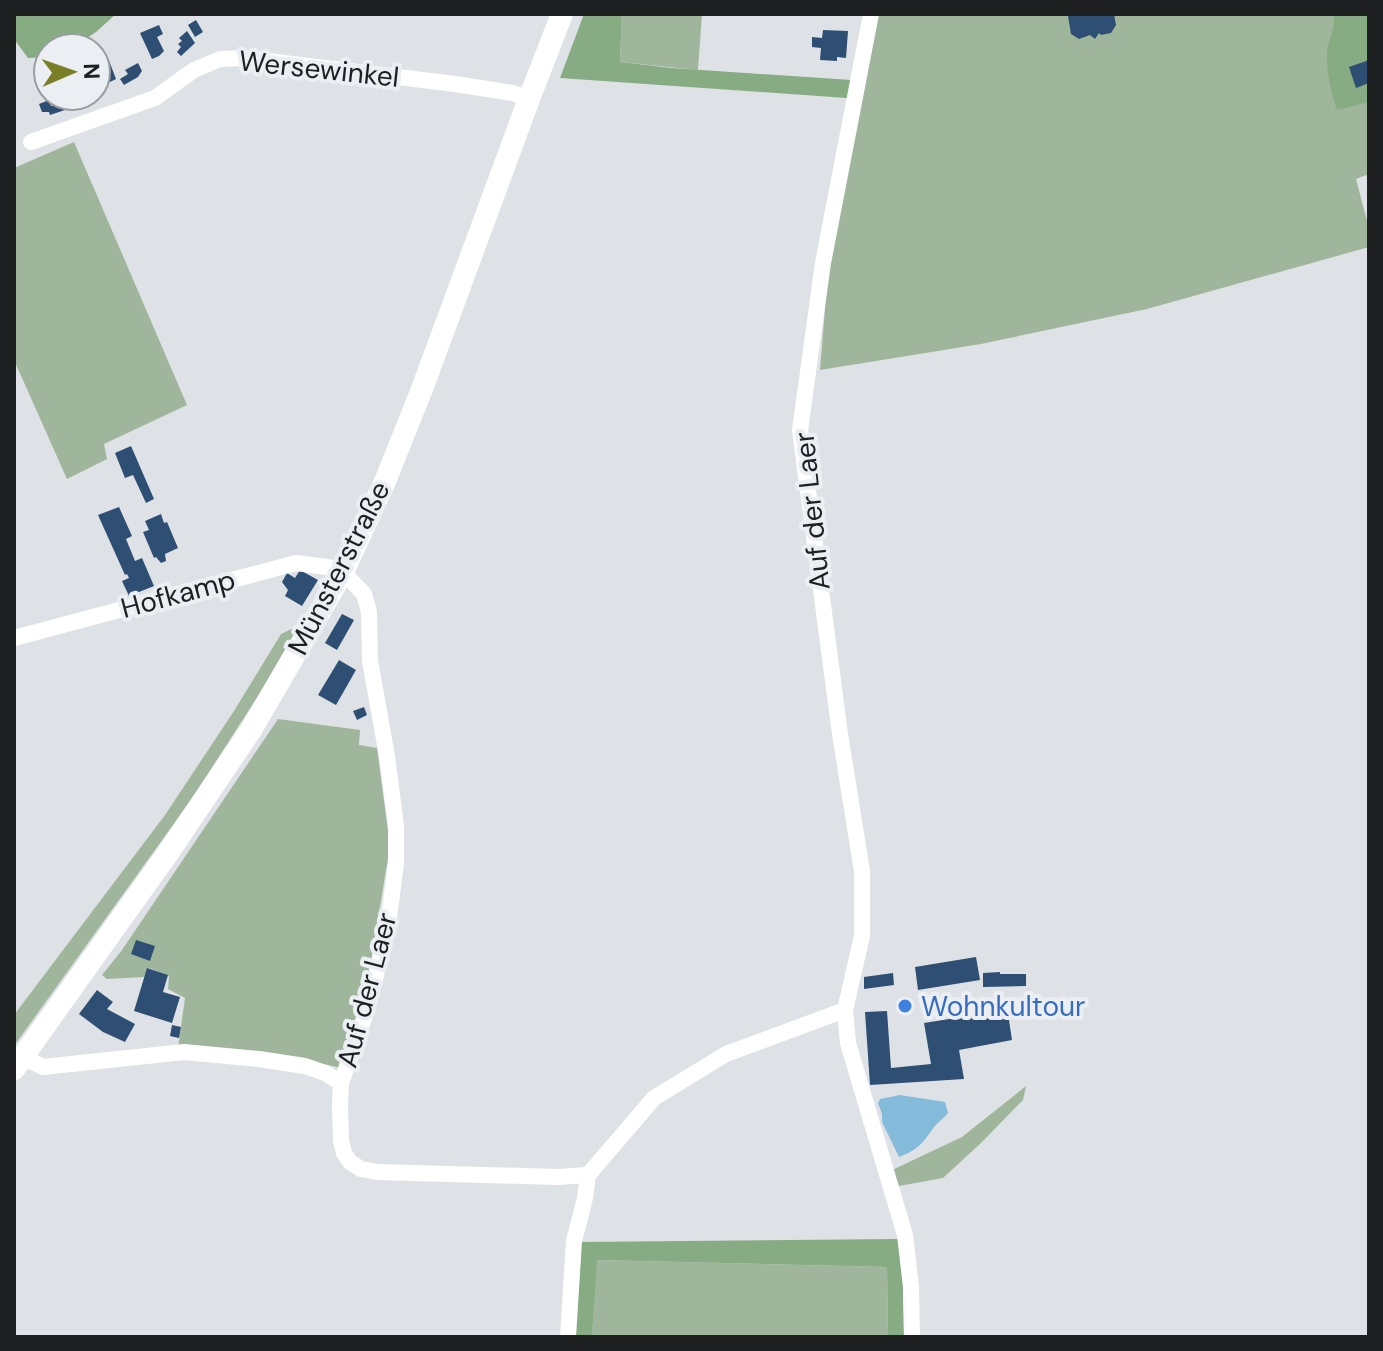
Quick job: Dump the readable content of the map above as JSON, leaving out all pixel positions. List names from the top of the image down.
{
  "streets": {
    "main road": ["Münsterstraße"],
    "street": ["Wersewinkel", "Auf der Laer", "Hofkamp"]
  },
  "crossings": [
    ["Wersewinkel", "Münsterstraße"],
    ["Auf der Laer", "Münsterstraße"],
    ["Auf der Laer", "Hofkamp"],
    ["Münsterstraße", "Hofkamp"]
  ],
  "places": ["Wohnkultour"],
  "north": "right"
}
